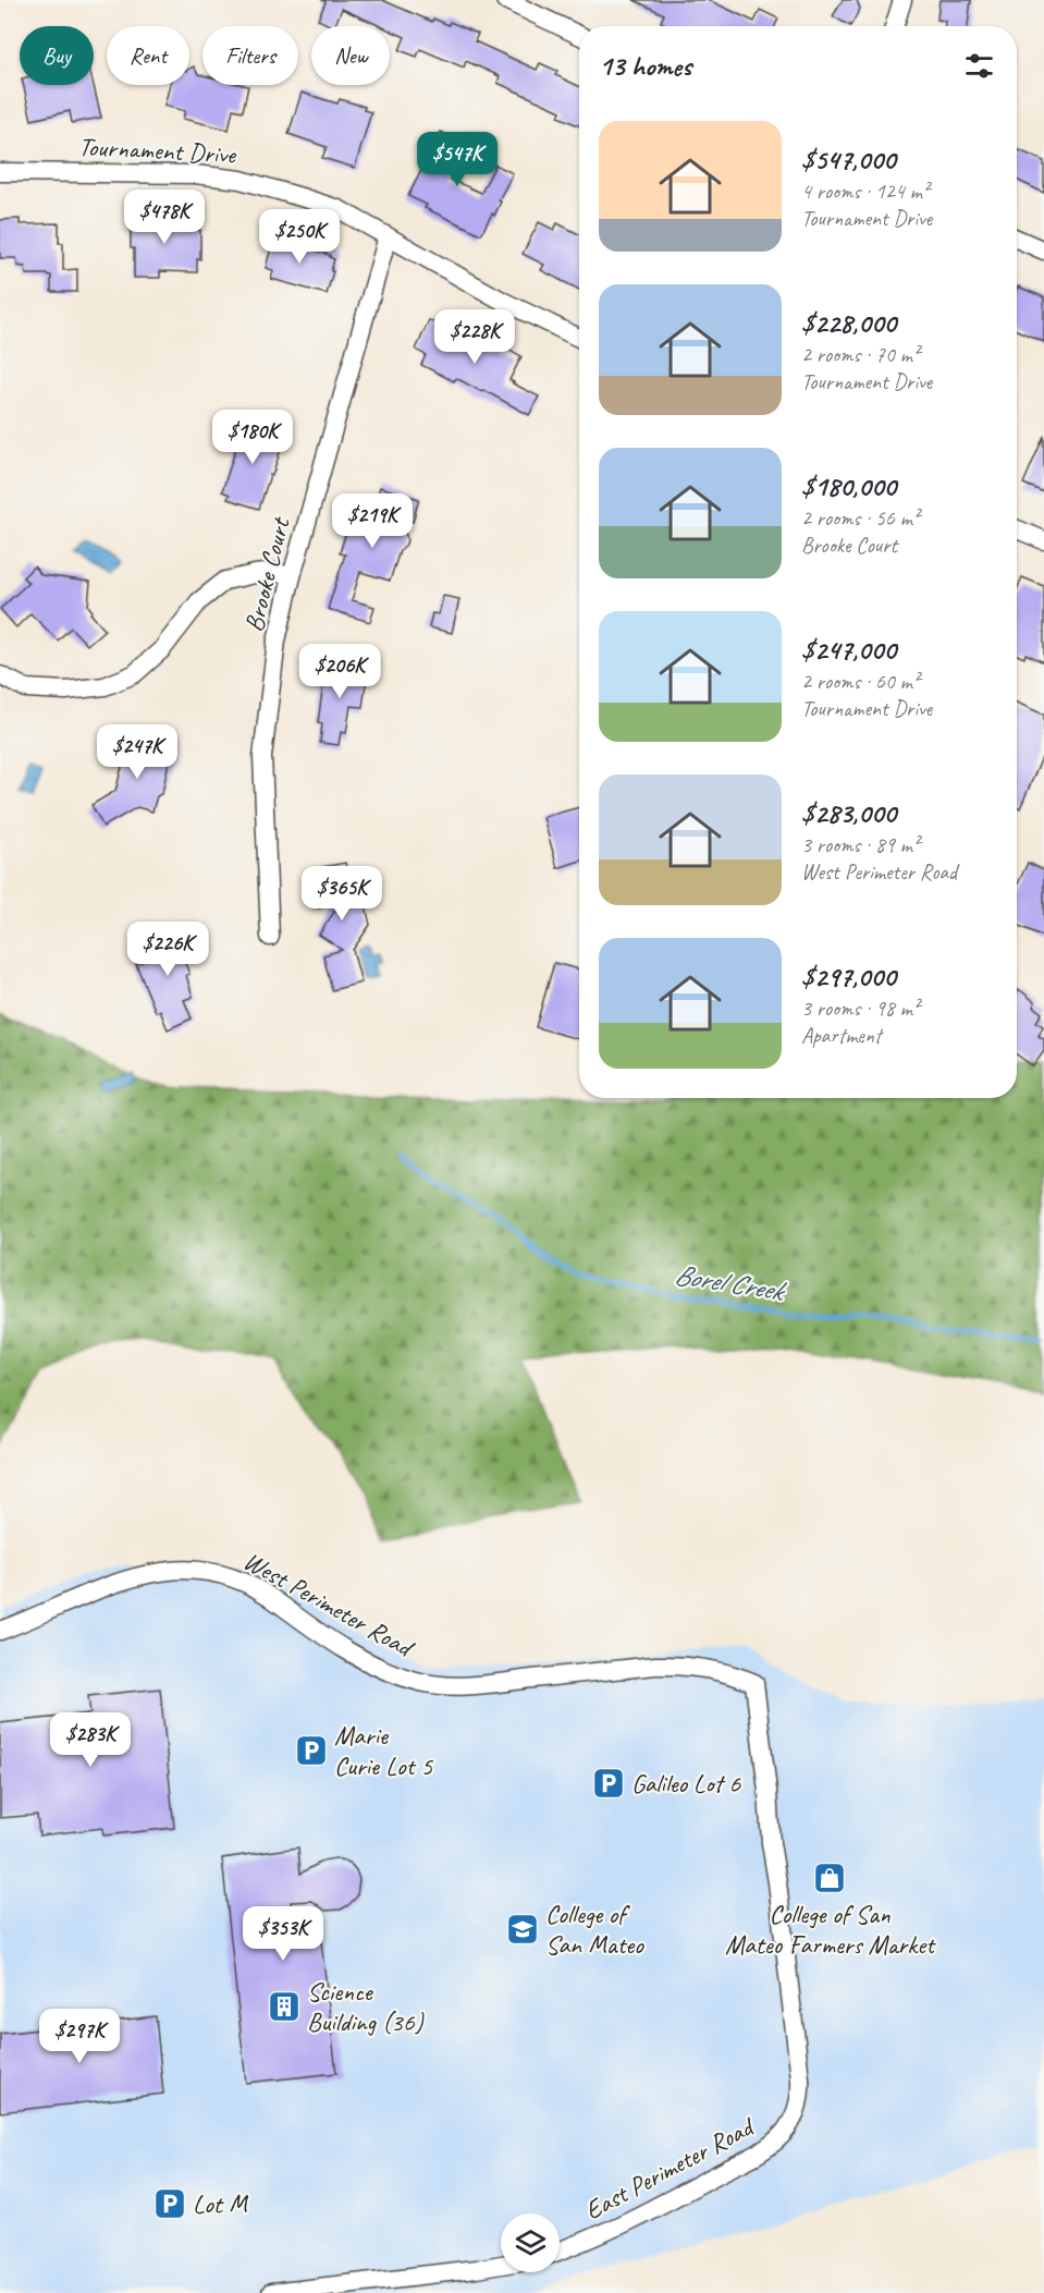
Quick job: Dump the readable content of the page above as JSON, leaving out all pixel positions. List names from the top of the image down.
{
  "streets": {
    "street": [
      "Tournament Drive",
      "Brooke Court",
      "West Perimeter Road",
      "East Perimeter Road"
    ]
  },
  "crossings": [
    ["Tournament Drive", "Brooke Court"],
    ["West Perimeter Road", "East Perimeter Road"]
  ],
  "water": ["Borel Creek"],
  "places": {
    "parking": ["Marie Curie Lot 5", "Galileo Lot 6", "Lot M"],
    "shop": ["College of San Mateo Farmers Market"],
    "school or university": ["College of San Mateo"],
    "building": ["Science Building (36)"]
  },
  "page": {
    "chip": [
      "Buy",
      "Rent",
      "Filters",
      "New"
    ],
    "heading": "13 homes",
    "list": [
      {
        "name": "$547,000",
        "note": "4 rooms · 124 m² · Tournament Drive"
      },
      {
        "name": "$228,000",
        "note": "2 rooms · 70 m² · Tournament Drive"
      },
      {
        "name": "$180,000",
        "note": "2 rooms · 56 m² · Brooke Court"
      },
      {
        "name": "$247,000",
        "note": "2 rooms · 60 m² · Tournament Drive"
      },
      {
        "name": "$283,000",
        "note": "3 rooms · 89 m² · West Perimeter Road"
      },
      {
        "name": "$297,000",
        "note": "3 rooms · 98 m² · Apartment"
      }
    ],
    "price": [
      "$547K",
      "$478K",
      "$250K",
      "$228K",
      "$180K",
      "$219K",
      "$206K",
      "$247K",
      "$365K",
      "$226K",
      "$283K",
      "$353K",
      "$297K"
    ]
  }
}
